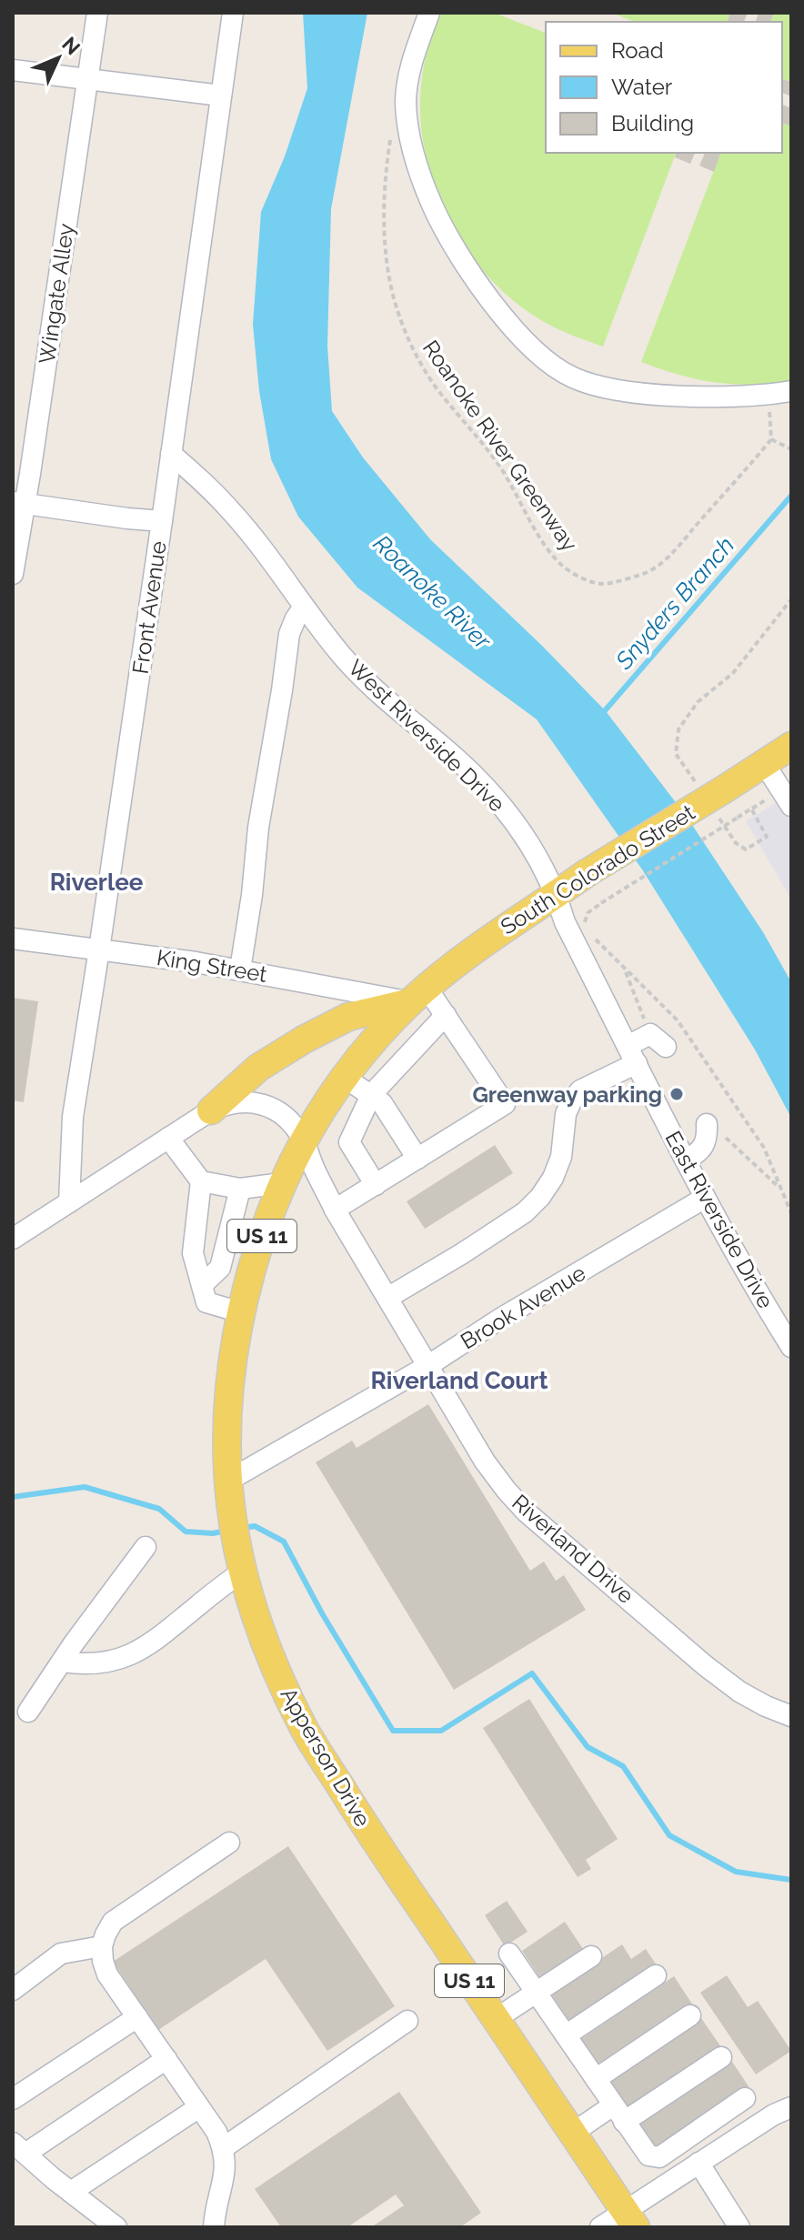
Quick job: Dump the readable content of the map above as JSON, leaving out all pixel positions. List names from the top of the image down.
{
  "streets": {
    "main road": ["South Colorado Street", "US 11", "Apperson Drive"],
    "street": [
      "Wingate Alley",
      "Front Avenue",
      "West Riverside Drive",
      "King Street",
      "East Riverside Drive",
      "Brook Avenue",
      "Riverland Drive"
    ],
    "path": ["Roanoke River Greenway"]
  },
  "crossings": [
    ["Front Avenue", "West Riverside Drive"],
    ["Front Avenue", "King Street"],
    ["West Riverside Drive", "South Colorado Street"],
    ["West Riverside Drive", "East Riverside Drive"],
    ["South Colorado Street", "King Street"],
    ["South Colorado Street", "East Riverside Drive"],
    ["South Colorado Street", "Apperson Drive"],
    ["King Street", "Apperson Drive"],
    ["East Riverside Drive", "Brook Avenue"],
    ["Brook Avenue", "Riverland Drive"],
    ["Brook Avenue", "Apperson Drive"],
    ["Riverland Drive", "Apperson Drive"]
  ],
  "districts": ["Riverlee", "Riverland Court"],
  "water": ["Roanoke River", "Snyders Branch"],
  "places": ["Greenway parking"],
  "legend": ["Road", "Water", "Building"],
  "north": "top right"
}
